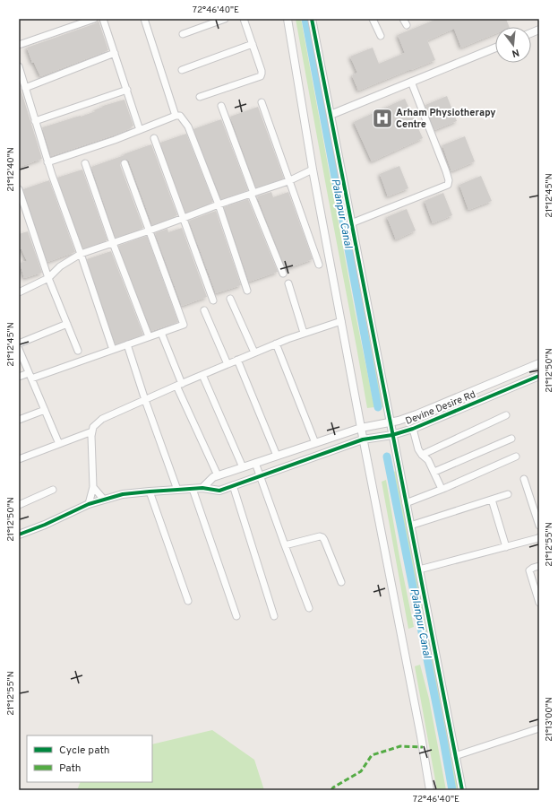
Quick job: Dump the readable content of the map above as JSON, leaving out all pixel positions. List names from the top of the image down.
{
  "streets": {
    "street": ["Devine Desire Rd"]
  },
  "water": ["Palanpur Canal"],
  "places": {
    "hospital": ["Arham Physiotherapy Centre"]
  },
  "legend": ["Cycle path", "Path"],
  "north": "bottom",
  "coordinates": [
    "72°46'40\"E",
    "21°12'40\"N",
    "21°12'45\"N",
    "21°12'50\"N",
    "21°12'55\"N",
    "21°13'00\"N"
  ]
}
